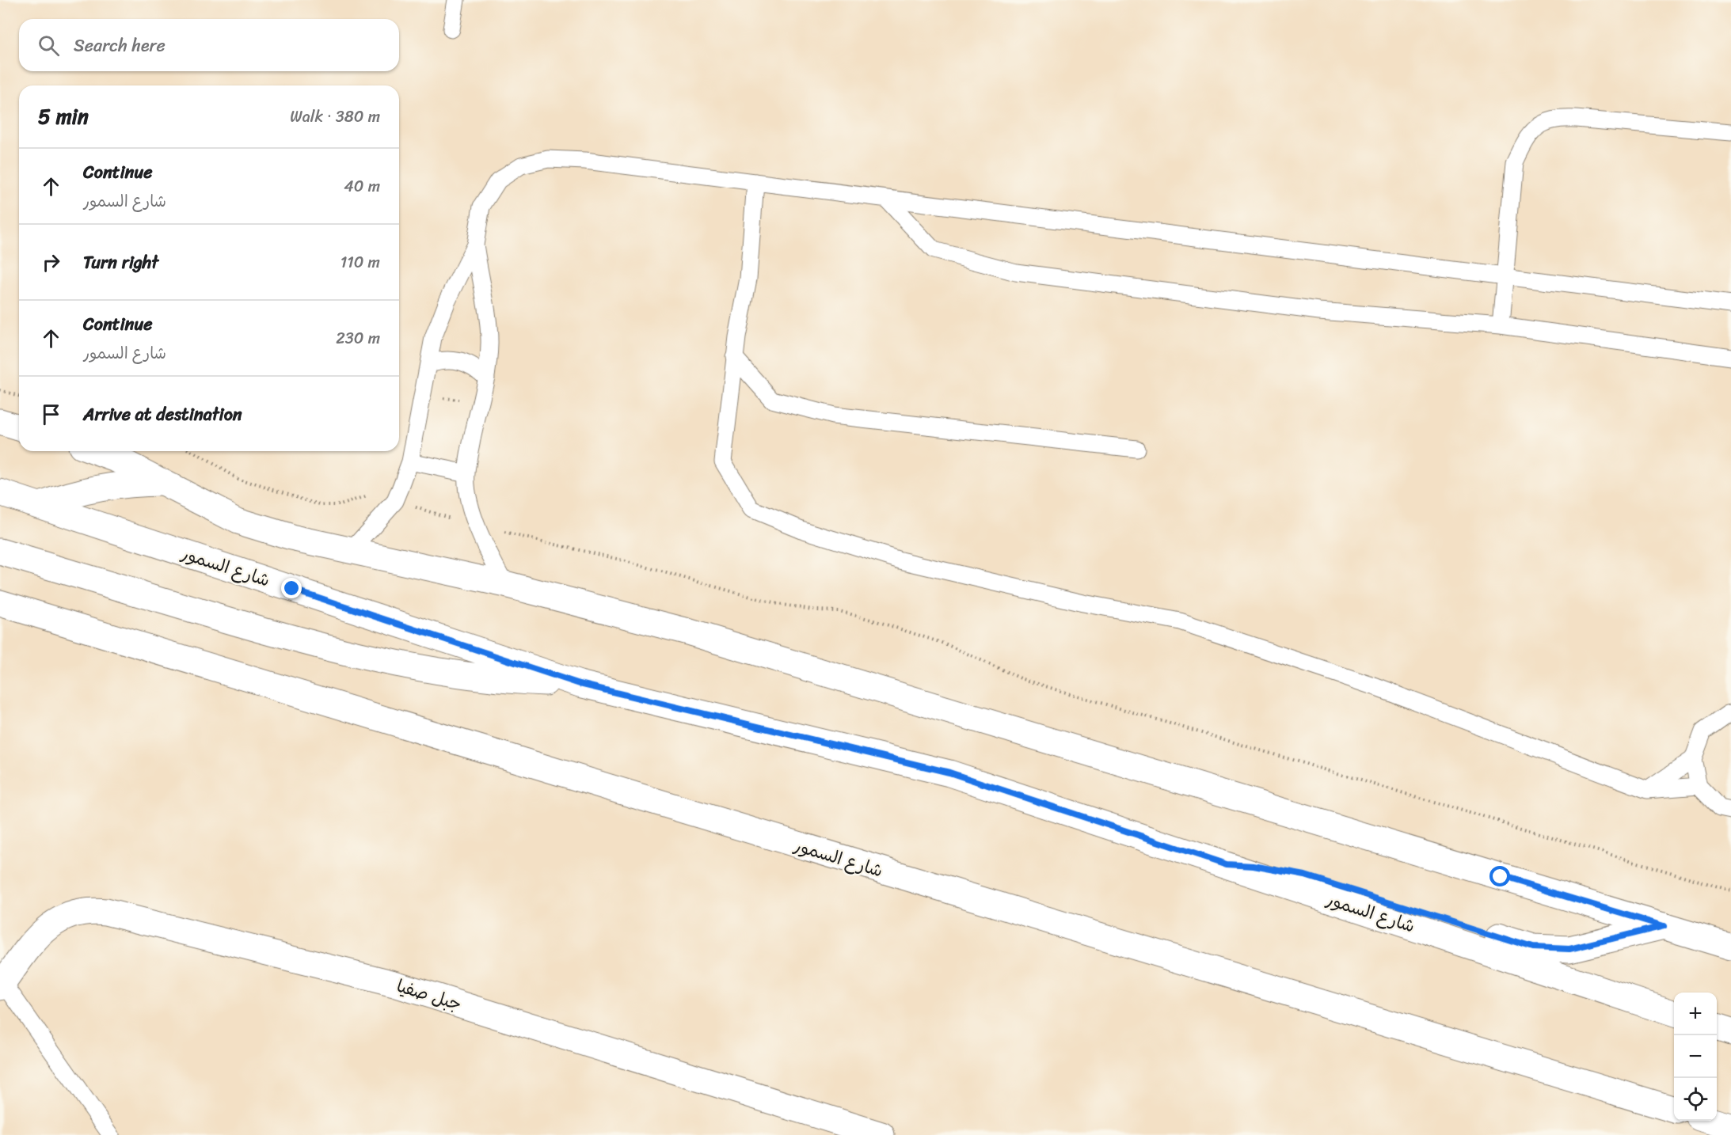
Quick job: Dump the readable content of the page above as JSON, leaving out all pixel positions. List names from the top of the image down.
{
  "streets": {
    "main road": ["شارع السمور", "جبل صفيا"]
  },
  "page": {
    "search": "Search here",
    "heading": ["5 min", "Walk · 380 m"],
    "list": [
      ["Continue", "شارع السمور", "40 m"],
      ["Turn right", "110 m"],
      ["Continue", "شارع السمور", "230 m"],
      "Arrive at destination"
    ],
    "map_buttons": ["+", "−"]
  }
}
